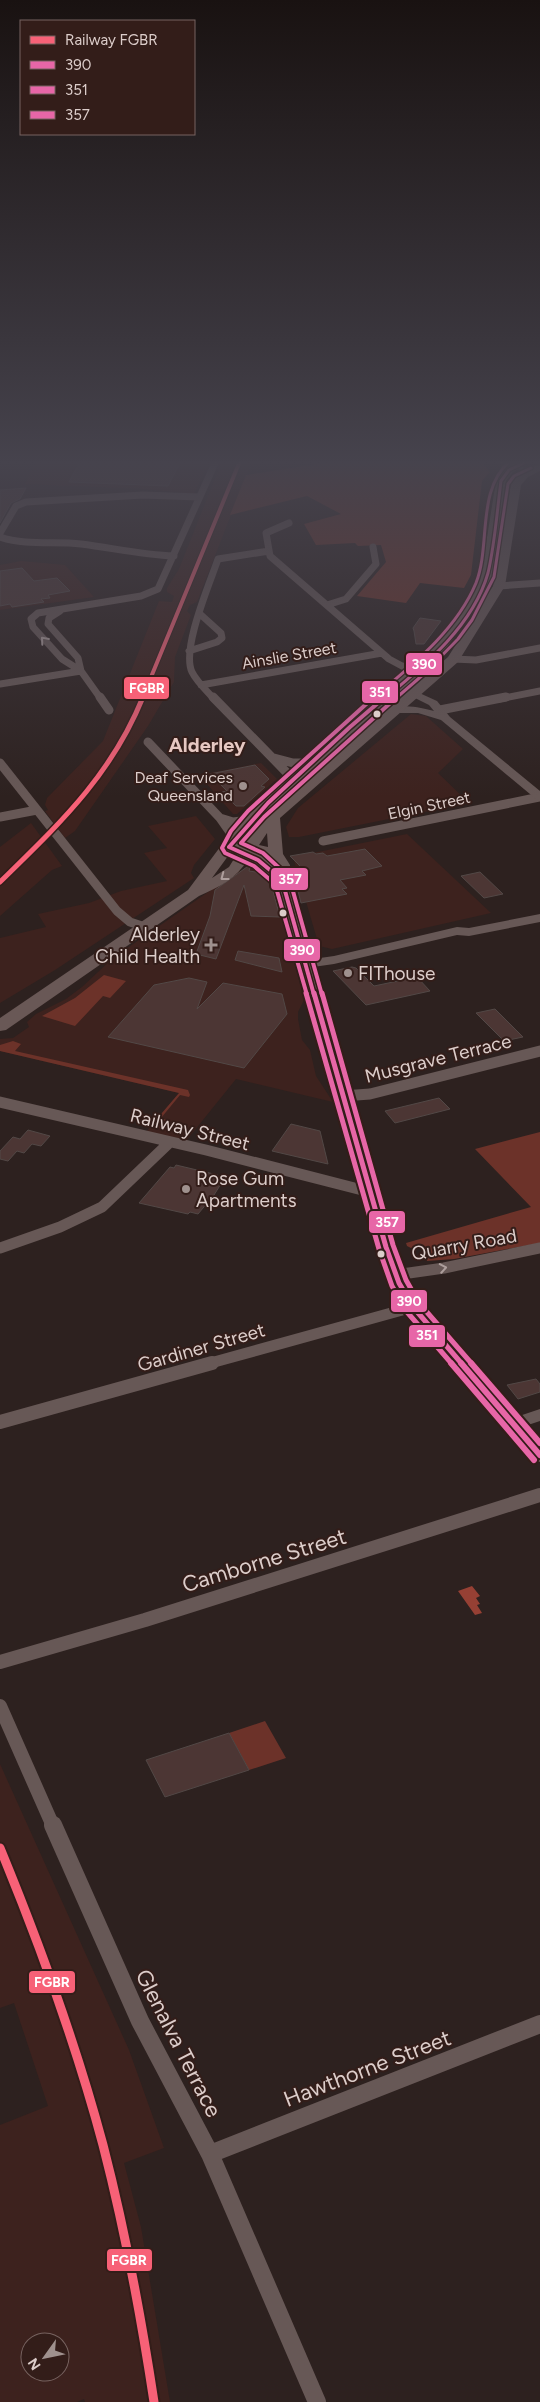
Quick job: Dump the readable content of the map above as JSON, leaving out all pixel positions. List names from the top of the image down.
{
  "streets": {
    "street": [
      "Ainslie Street",
      "Elgin Street",
      "Musgrave Terrace",
      "Railway Street",
      "Quarry Road",
      "Gardiner Street",
      "Camborne Street",
      "Glenalva Terrace",
      "Hawthorne Street"
    ]
  },
  "crossings": [
    ["Glenalva Terrace", "Hawthorne Street"]
  ],
  "one_way": ["Quarry Road"],
  "districts": ["Alderley"],
  "places": {
    "other": ["Deaf Services Queensland", "FIThouse", "Rose Gum Apartments"],
    "health": ["Alderley Child Health"]
  },
  "lines": [
    "rail line FGBR",
    "transit line 390",
    "transit line 351",
    "transit line 357"
  ],
  "legend": [
    "Railway FGBR",
    "390",
    "351",
    "357"
  ],
  "north": "bottom left"
}
